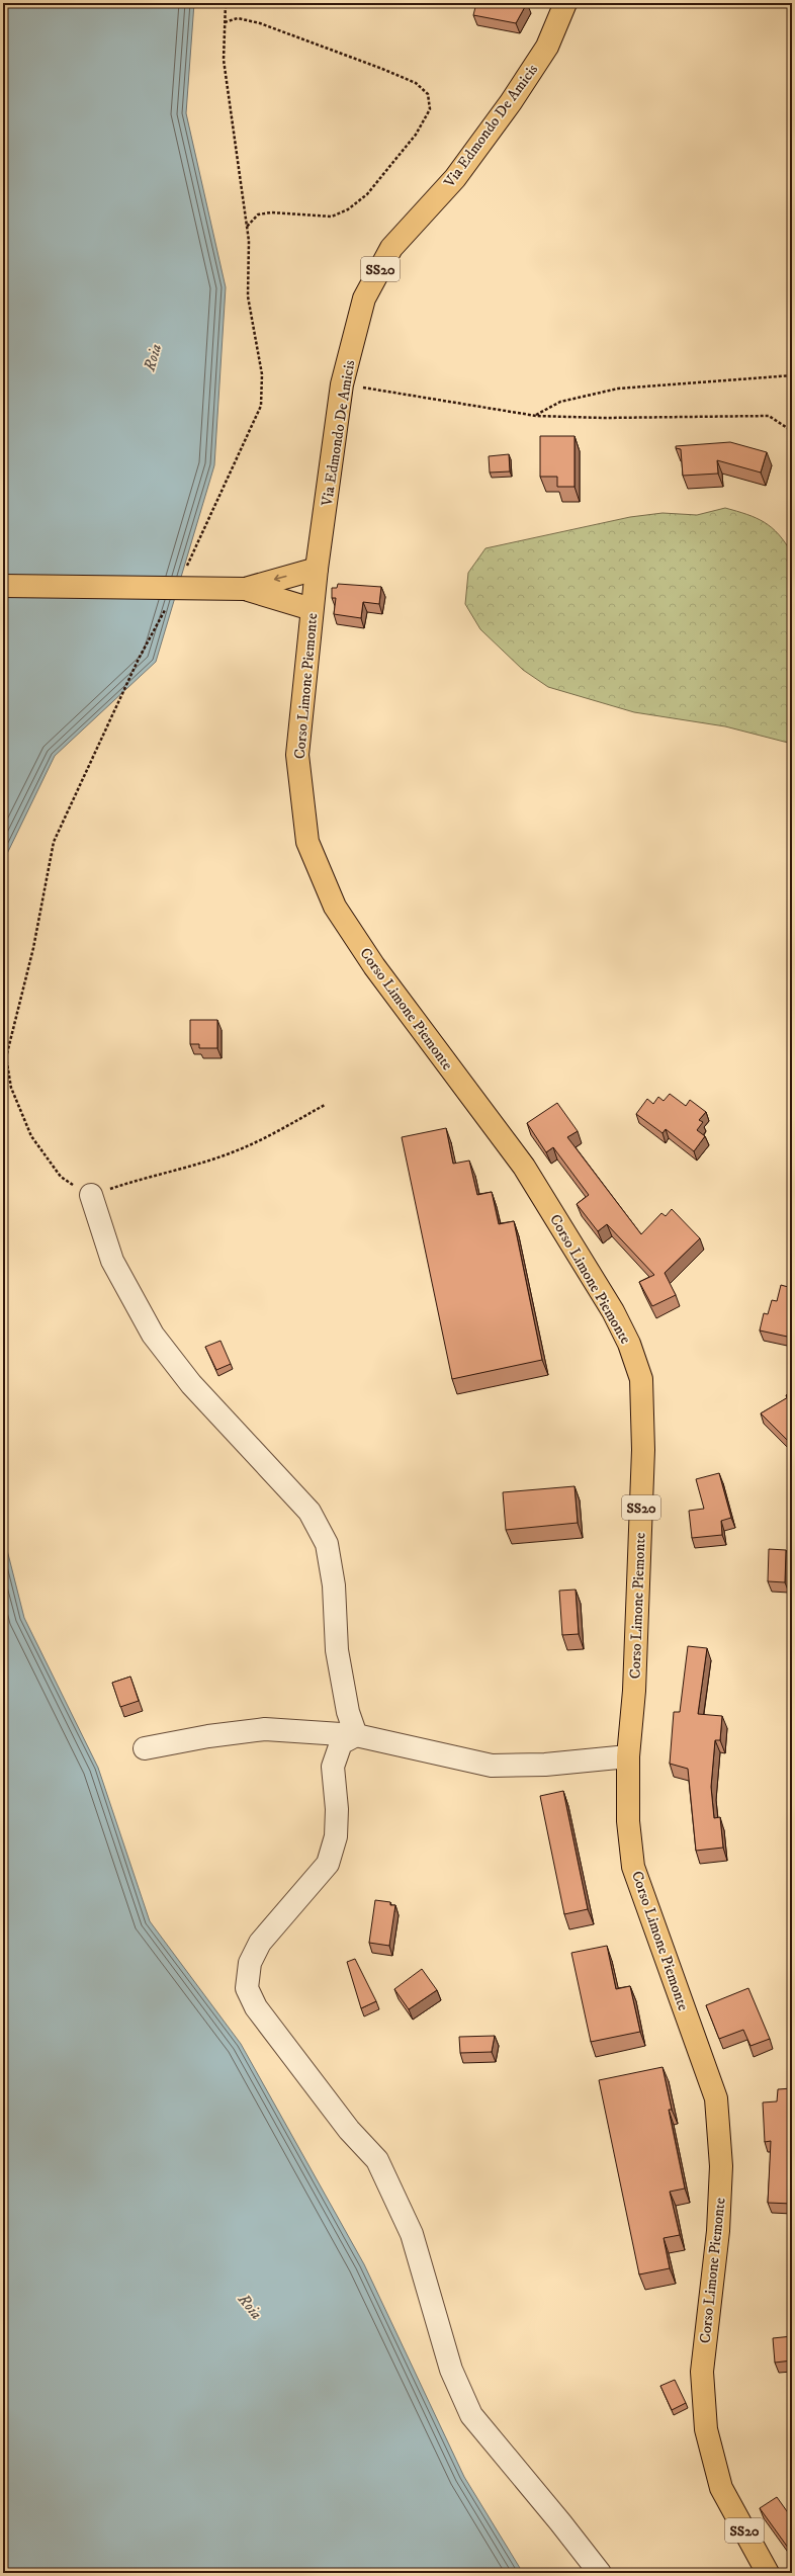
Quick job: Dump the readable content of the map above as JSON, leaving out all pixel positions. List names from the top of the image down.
{
  "streets": {
    "main road": ["Via Edmondo De Amicis", "SS20", "Corso Limone Piemonte"]
  },
  "crossings": [
    ["Via Edmondo De Amicis", "Corso Limone Piemonte"]
  ],
  "water": ["Roia"]
}
